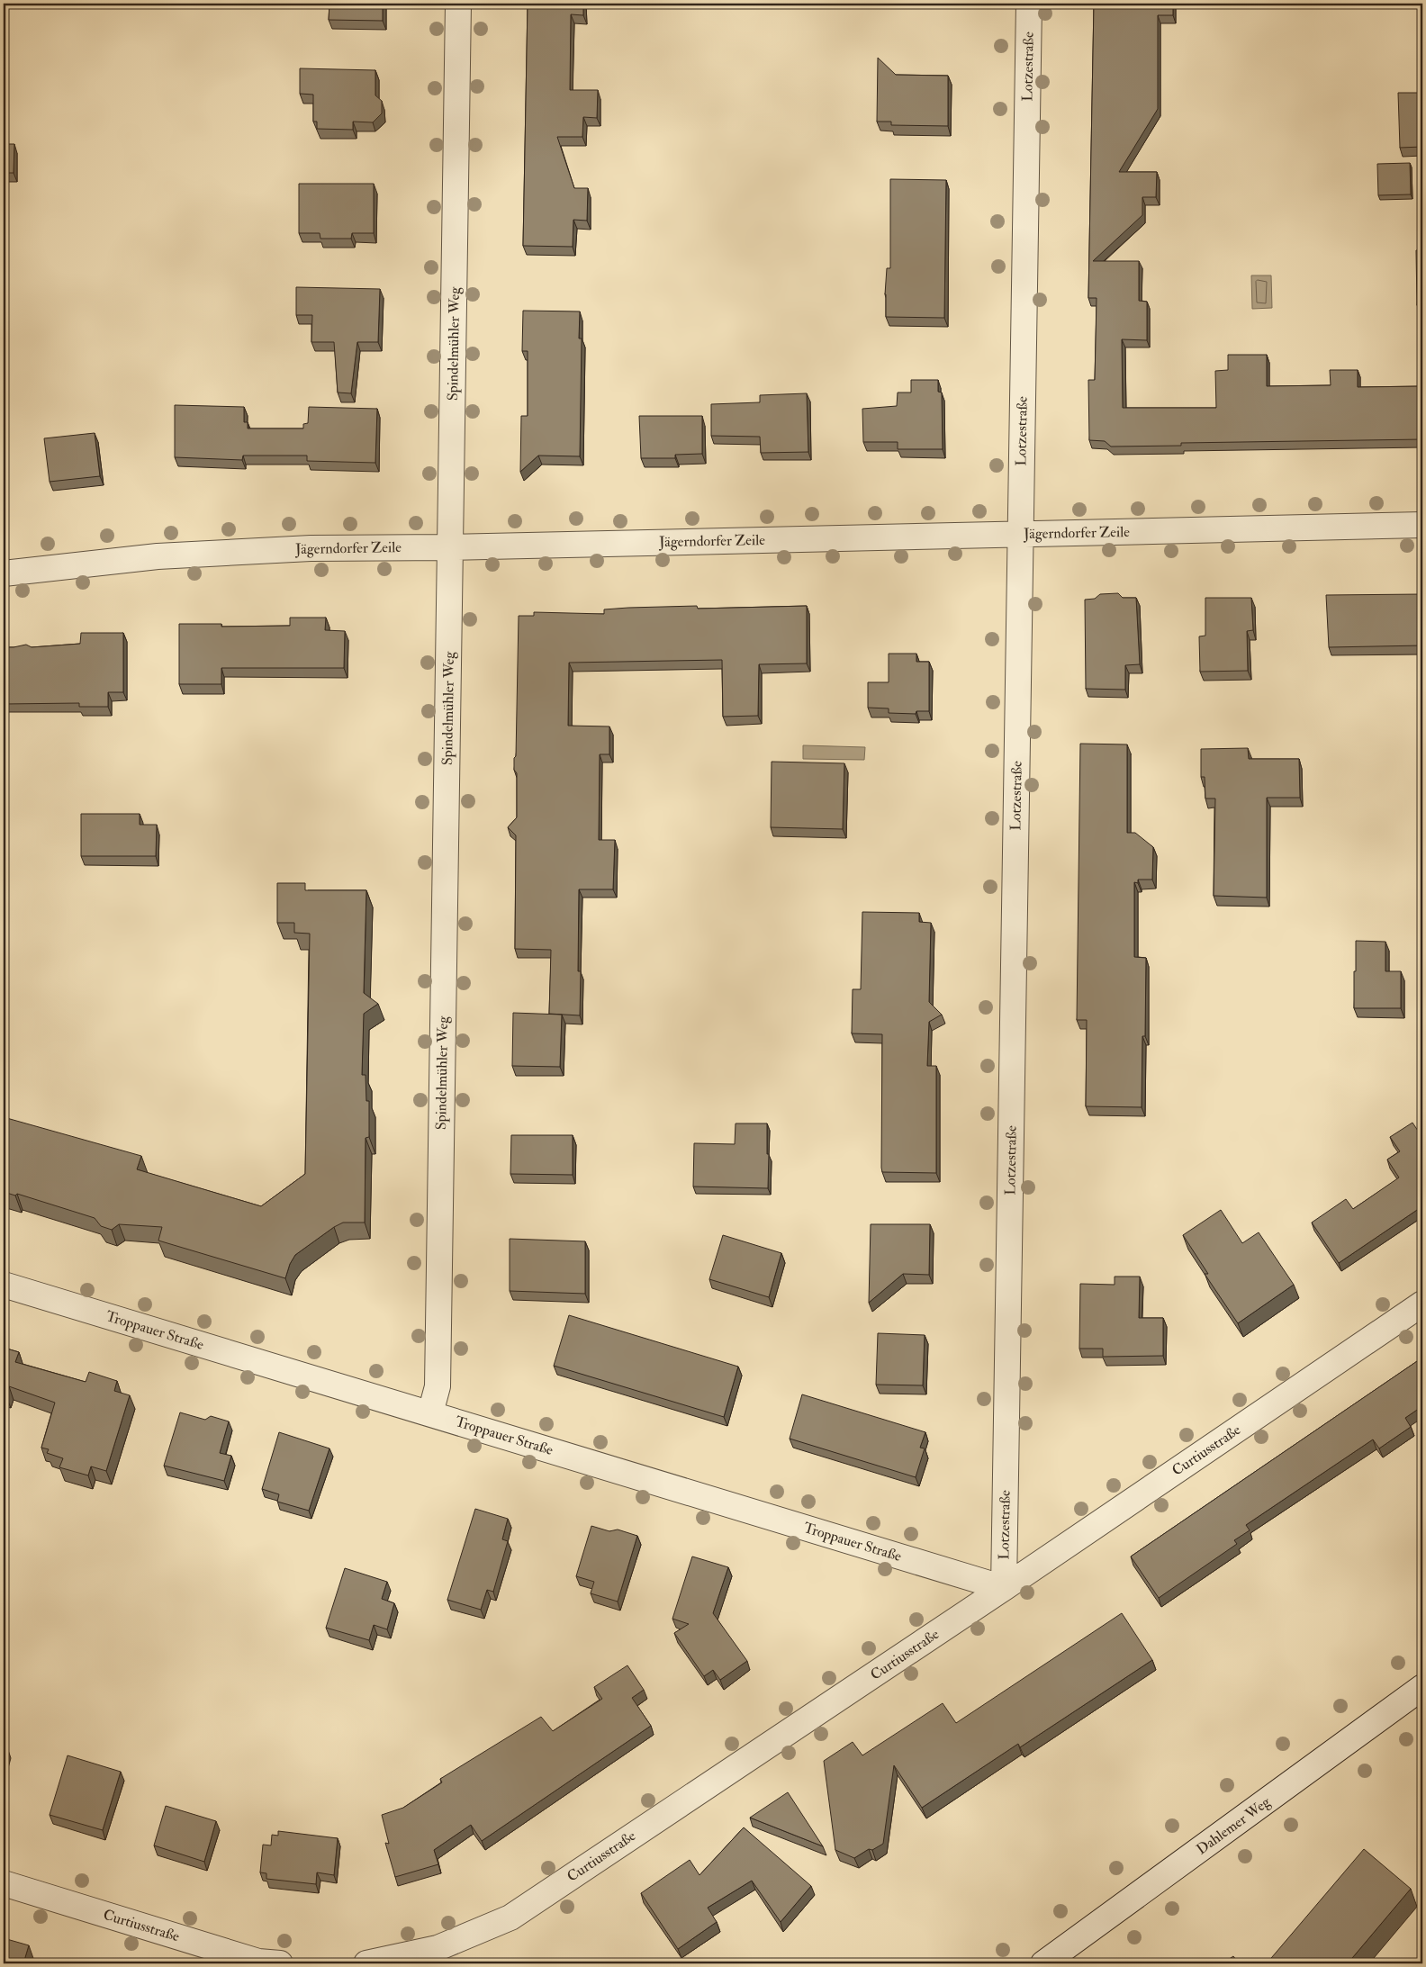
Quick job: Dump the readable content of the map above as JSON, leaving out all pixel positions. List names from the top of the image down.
{
  "streets": {
    "street": [
      "Lotzestraße",
      "Spindelmühler Weg",
      "Jägerndorfer Zeile",
      "Troppauer Straße",
      "Curtiusstraße",
      "Dahlemer Weg"
    ]
  },
  "crossings": [
    ["Lotzestraße", "Jägerndorfer Zeile"],
    ["Lotzestraße", "Troppauer Straße"],
    ["Lotzestraße", "Curtiusstraße"],
    ["Spindelmühler Weg", "Jägerndorfer Zeile"],
    ["Spindelmühler Weg", "Troppauer Straße"],
    ["Troppauer Straße", "Curtiusstraße"]
  ]
}
